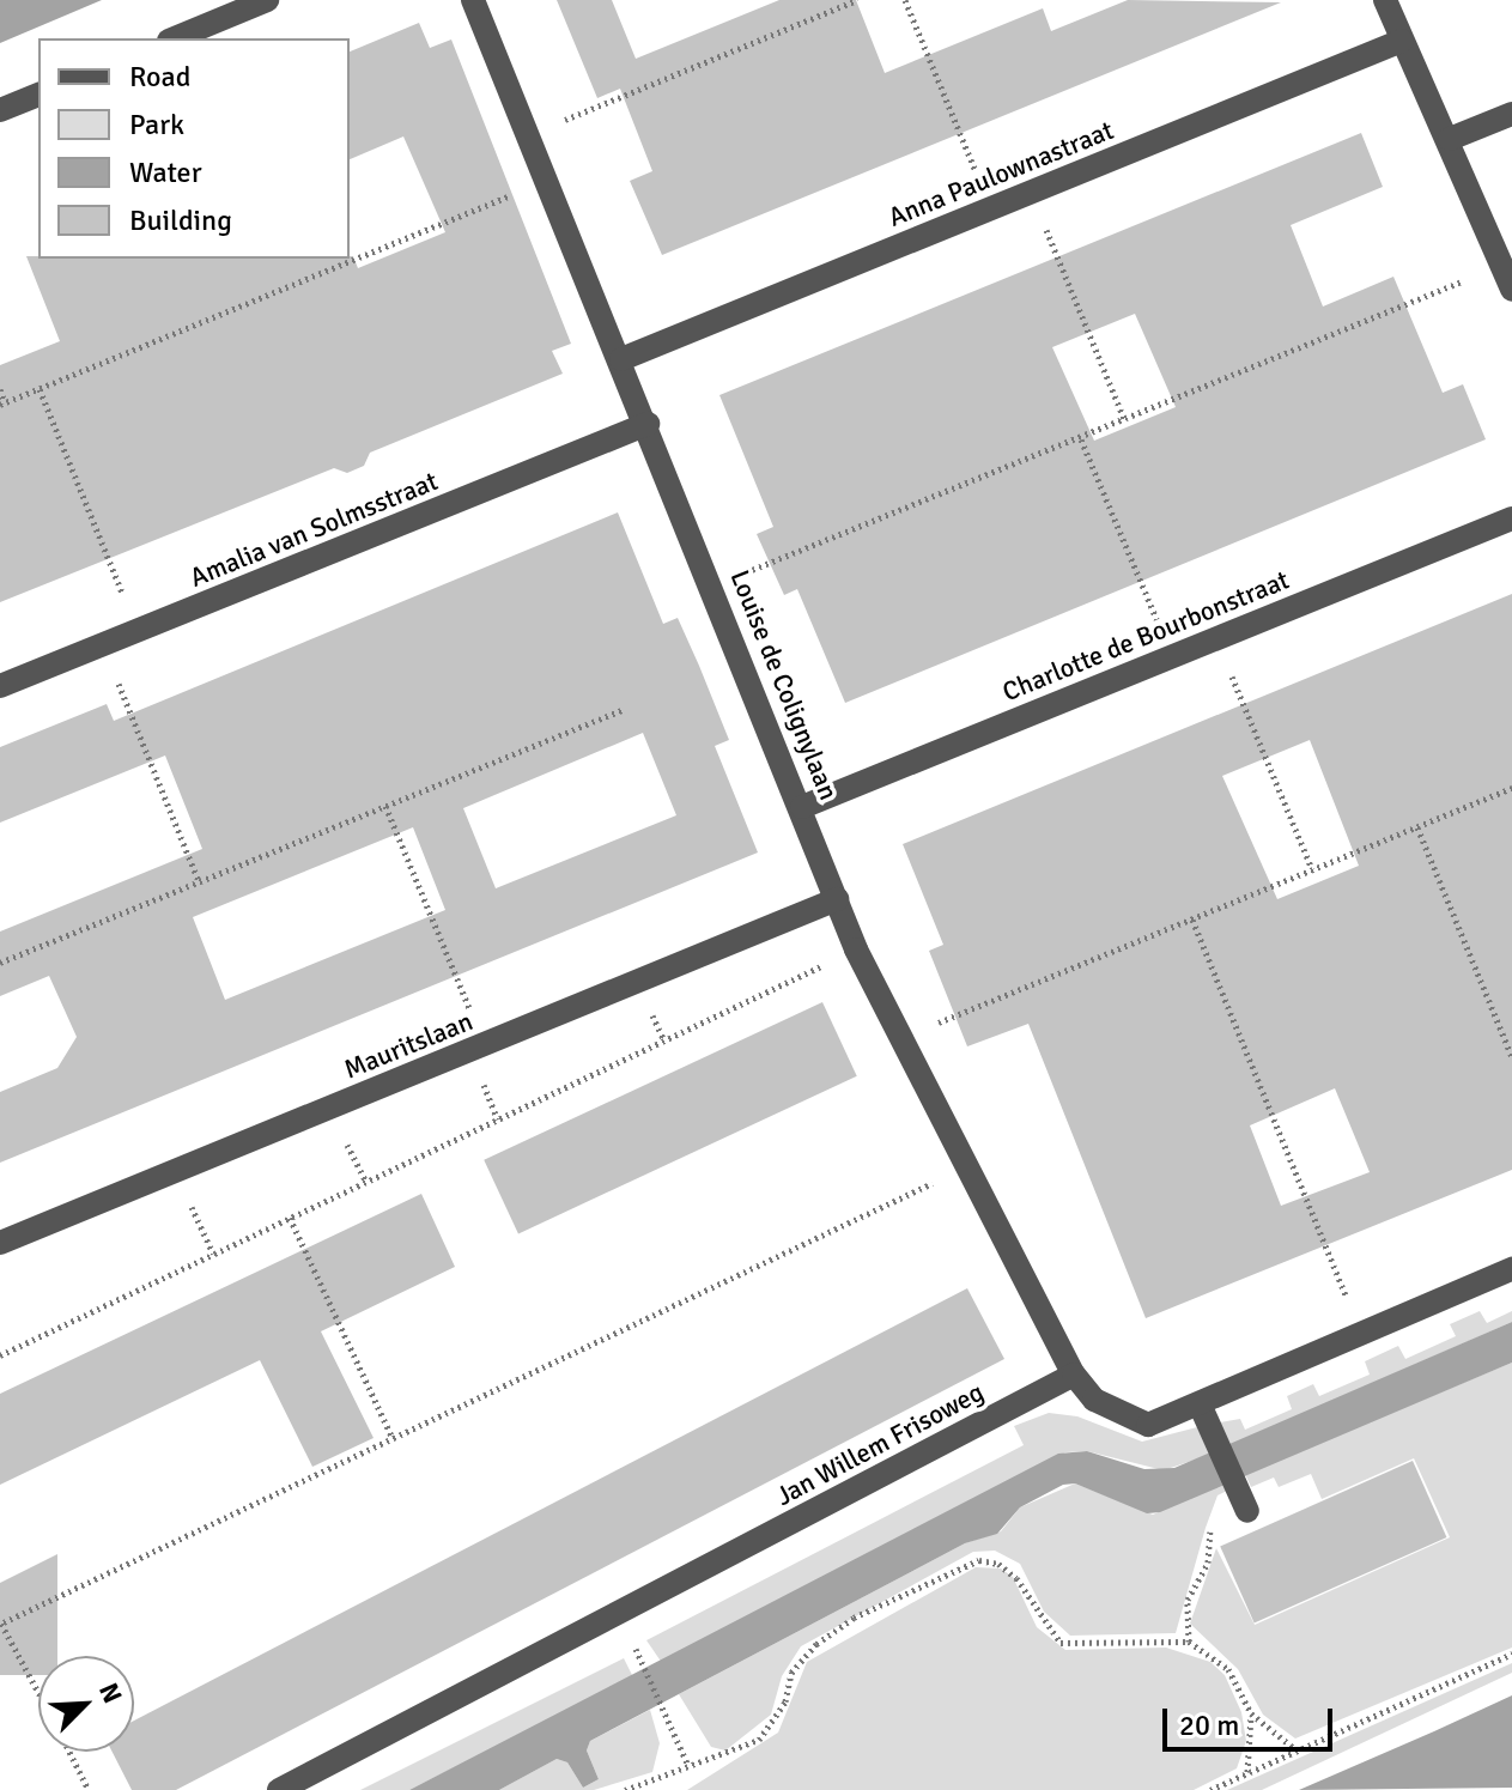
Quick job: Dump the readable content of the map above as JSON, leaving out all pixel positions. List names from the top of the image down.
{
  "streets": {
    "street": [
      "Anna Paulownastraat",
      "Amalia van Solmsstraat",
      "Charlotte de Bourbonstraat",
      "Louise de Colignylaan",
      "Mauritslaan",
      "Jan Willem Frisoweg"
    ]
  },
  "crossings": [
    ["Anna Paulownastraat", "Louise de Colignylaan"],
    ["Amalia van Solmsstraat", "Louise de Colignylaan"],
    ["Charlotte de Bourbonstraat", "Louise de Colignylaan"],
    ["Louise de Colignylaan", "Mauritslaan"],
    ["Louise de Colignylaan", "Jan Willem Frisoweg"]
  ],
  "legend": [
    "Road",
    "Park",
    "Water",
    "Building"
  ],
  "scale_bar": "20 m",
  "north": "top right"
}
